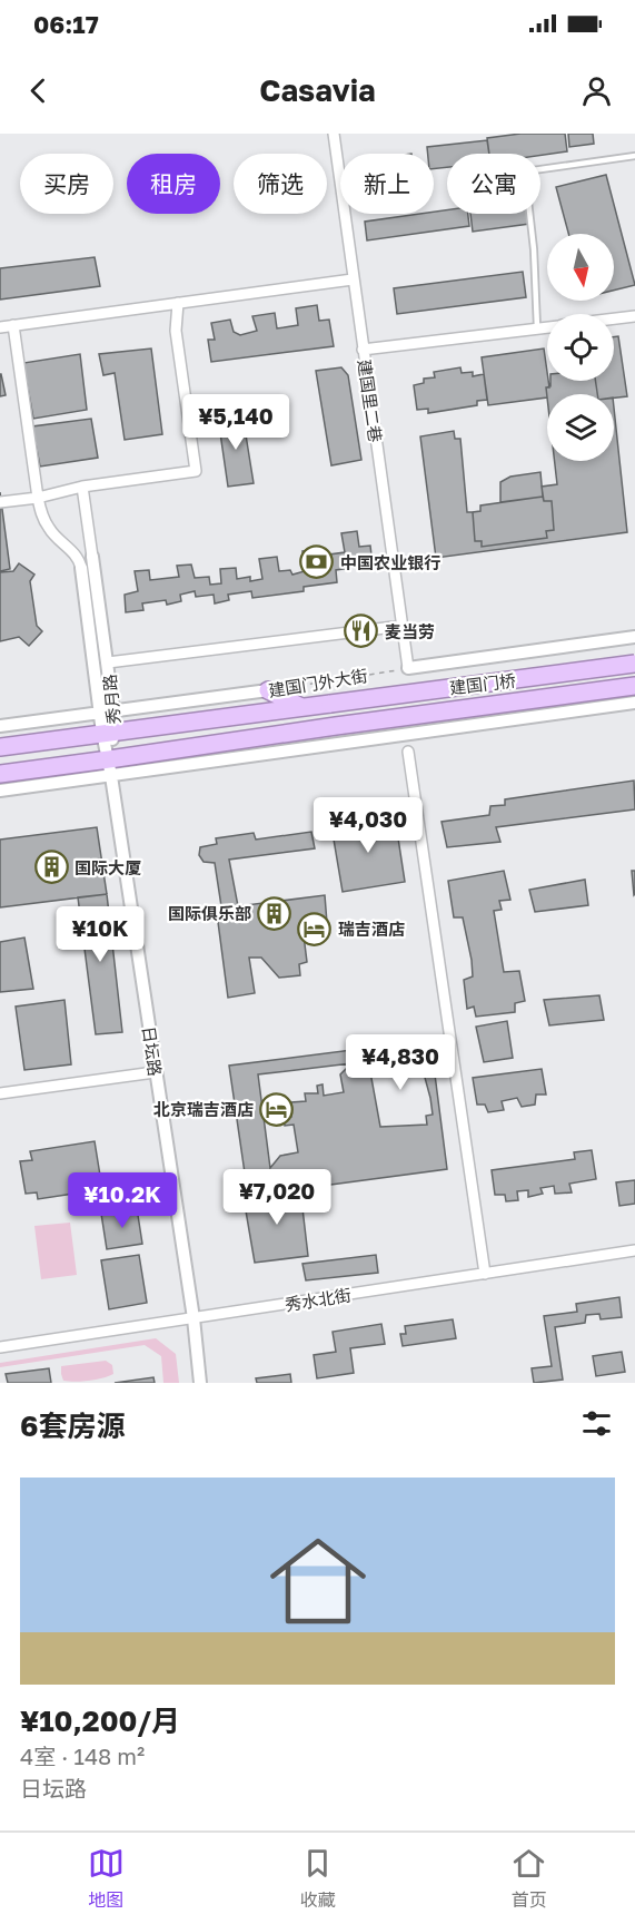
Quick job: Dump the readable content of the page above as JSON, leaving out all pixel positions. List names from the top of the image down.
{
  "streets": {
    "highway": ["建国门外大街", "建国门桥"],
    "street": [
      "建国里二巷",
      "秀月路",
      "日坛路",
      "秀水北街"
    ]
  },
  "crossings": [
    ["建国里二巷", "建国门外大街"],
    ["建国门外大街", "建国门桥"],
    ["建国门外大街", "秀月路"],
    ["建国门桥", "秀月路"],
    ["建国门桥", "日坛路"],
    ["秀月路", "日坛路"],
    ["日坛路", "秀水北街"]
  ],
  "places": {
    "bank": ["中国农业银行"],
    "restaurant": ["麦当劳"],
    "building": ["国际大厦", "国际俱乐部"],
    "hotel": ["瑞吉酒店", "北京瑞吉酒店"]
  },
  "north": "bottom",
  "page": {
    "status": "06:17",
    "header": "Casavia",
    "chip": [
      "买房",
      "租房",
      "筛选",
      "新上",
      "公寓"
    ],
    "price": [
      "¥5,140",
      "¥4,030",
      "¥10K",
      "¥4,830",
      "¥7,020",
      "¥10.2K"
    ],
    "heading": "6套房源",
    "list": [
      {
        "name": "¥10,200/月",
        "note": "4室 · 148 m² · 日坛路"
      }
    ],
    "tabs": ["地图", "收藏", "首页"]
  }
}
